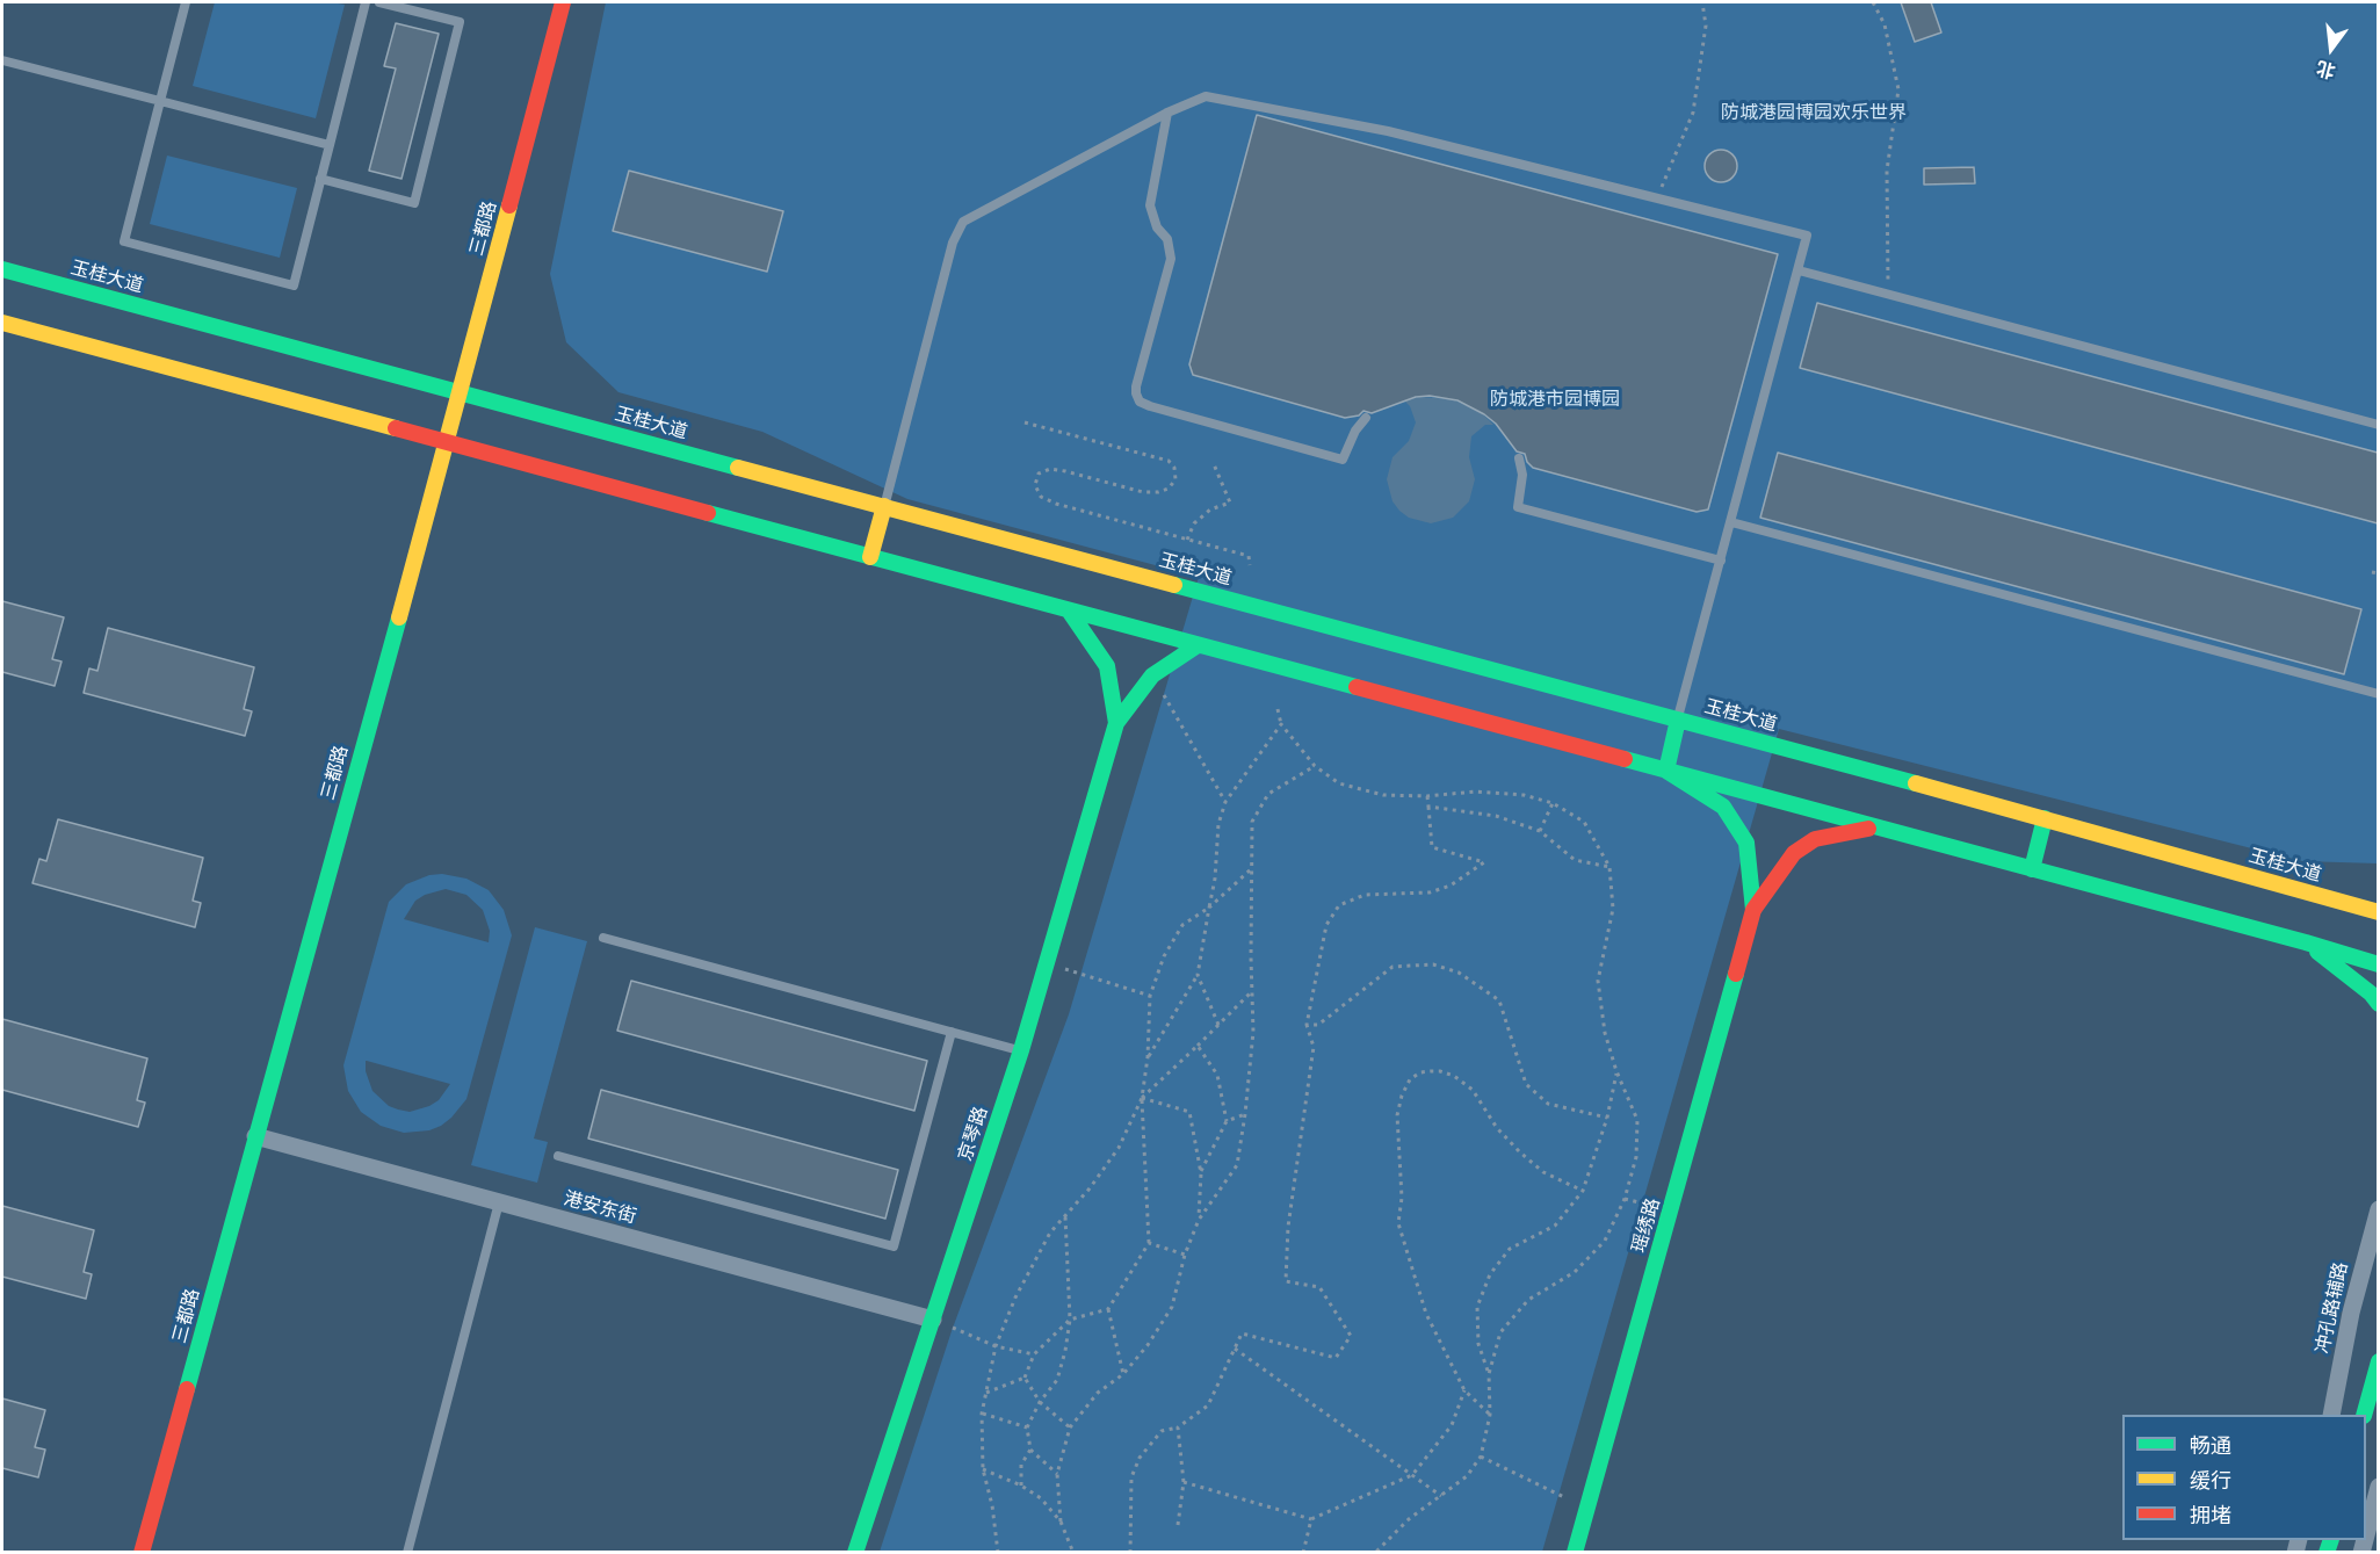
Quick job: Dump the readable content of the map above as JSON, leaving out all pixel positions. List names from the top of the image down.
{
  "streets": {
    "main road": [
      "三都路",
      "玉桂大道",
      "京琴路",
      "瑶绣路"
    ],
    "street": ["港安东街", "冲孔路辅路"]
  },
  "crossings": [
    ["三都路", "玉桂大道"],
    ["三都路", "港安东街"],
    ["京琴路", "港安东街"]
  ],
  "parks": ["防城港园博园欢乐世界", "防城港市园博园"],
  "legend": ["畅通", "缓行", "拥堵"],
  "north": "bottom"
}
